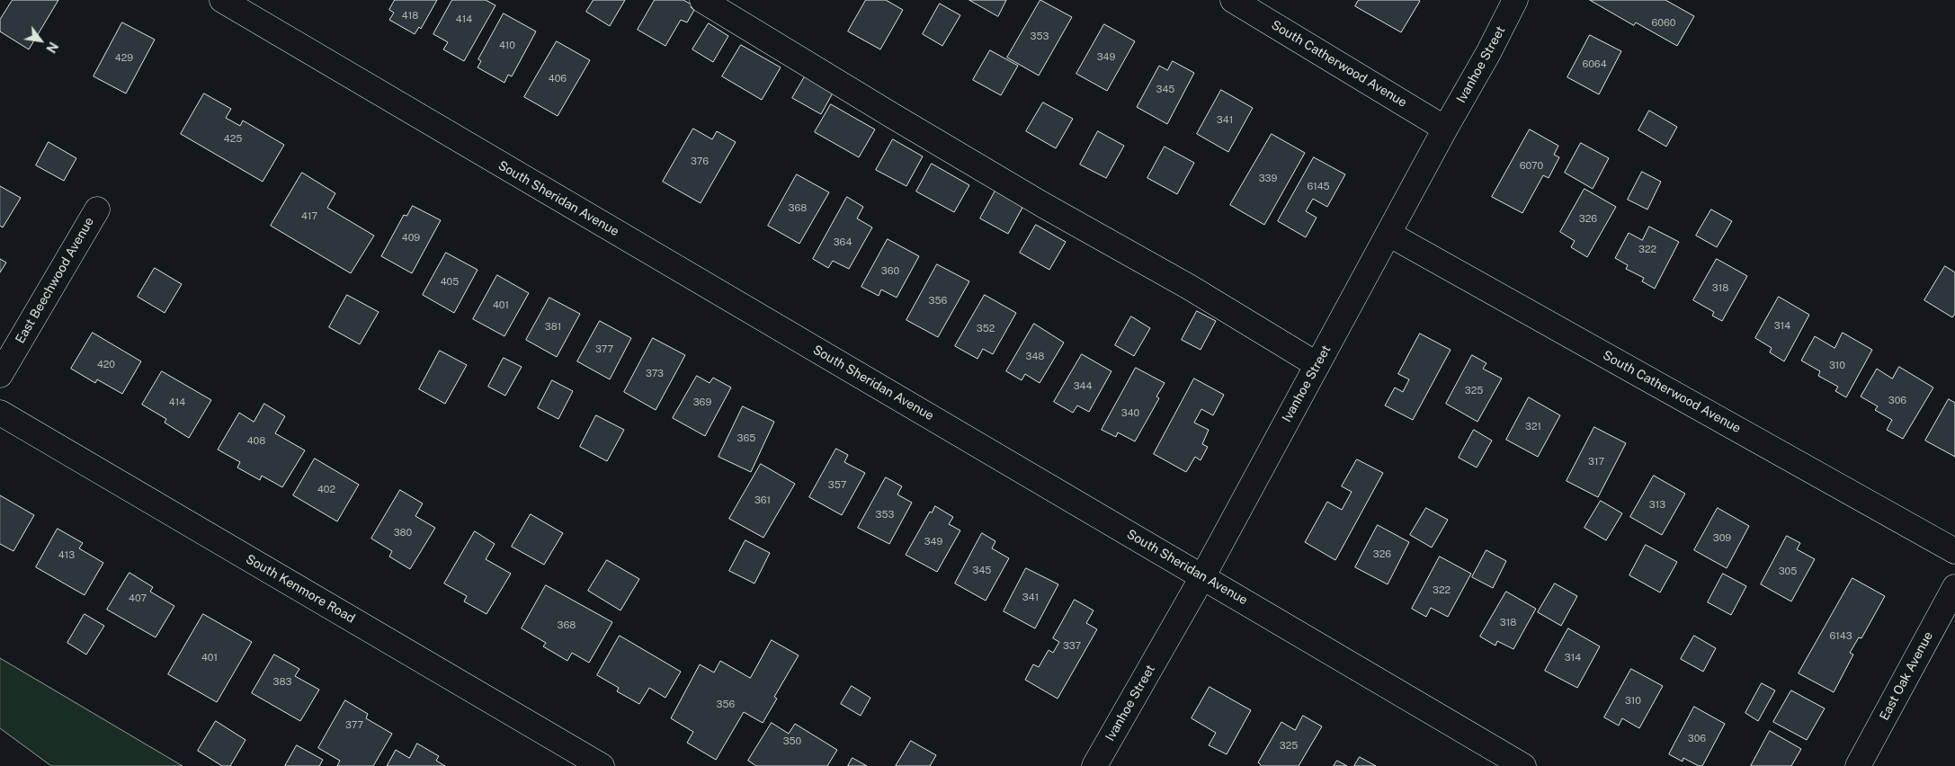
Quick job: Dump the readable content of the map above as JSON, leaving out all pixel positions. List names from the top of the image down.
{
  "streets": {
    "street": [
      "South Catherwood Avenue",
      "Ivanhoe Street",
      "South Sheridan Avenue",
      "East Beechwood Avenue",
      "South Kenmore Road",
      "East Oak Avenue"
    ]
  },
  "crossings": [
    ["South Catherwood Avenue", "Ivanhoe Street"],
    ["Ivanhoe Street", "South Sheridan Avenue"]
  ],
  "house_numbers": [
    "418",
    "414",
    "6060",
    "353",
    "410",
    "349",
    "429",
    "6064",
    "406",
    "345",
    "341",
    "425",
    "376",
    "6070",
    "339",
    "6145",
    "368",
    "417",
    "326",
    "409",
    "364",
    "322",
    "360",
    "405",
    "318",
    "356",
    "401",
    "314",
    "381",
    "352",
    "377",
    "348",
    "420",
    "310",
    "373",
    "344",
    "325",
    "306",
    "414",
    "369",
    "340",
    "321",
    "365",
    "408",
    "317",
    "357",
    "402",
    "361",
    "313",
    "353",
    "380",
    "309",
    "349",
    "326",
    "413",
    "345",
    "305",
    "322",
    "341",
    "407",
    "318",
    "368",
    "6143",
    "337",
    "401",
    "314",
    "383",
    "310",
    "356",
    "377",
    "306",
    "350",
    "325"
  ],
  "north": "bottom right"
}
